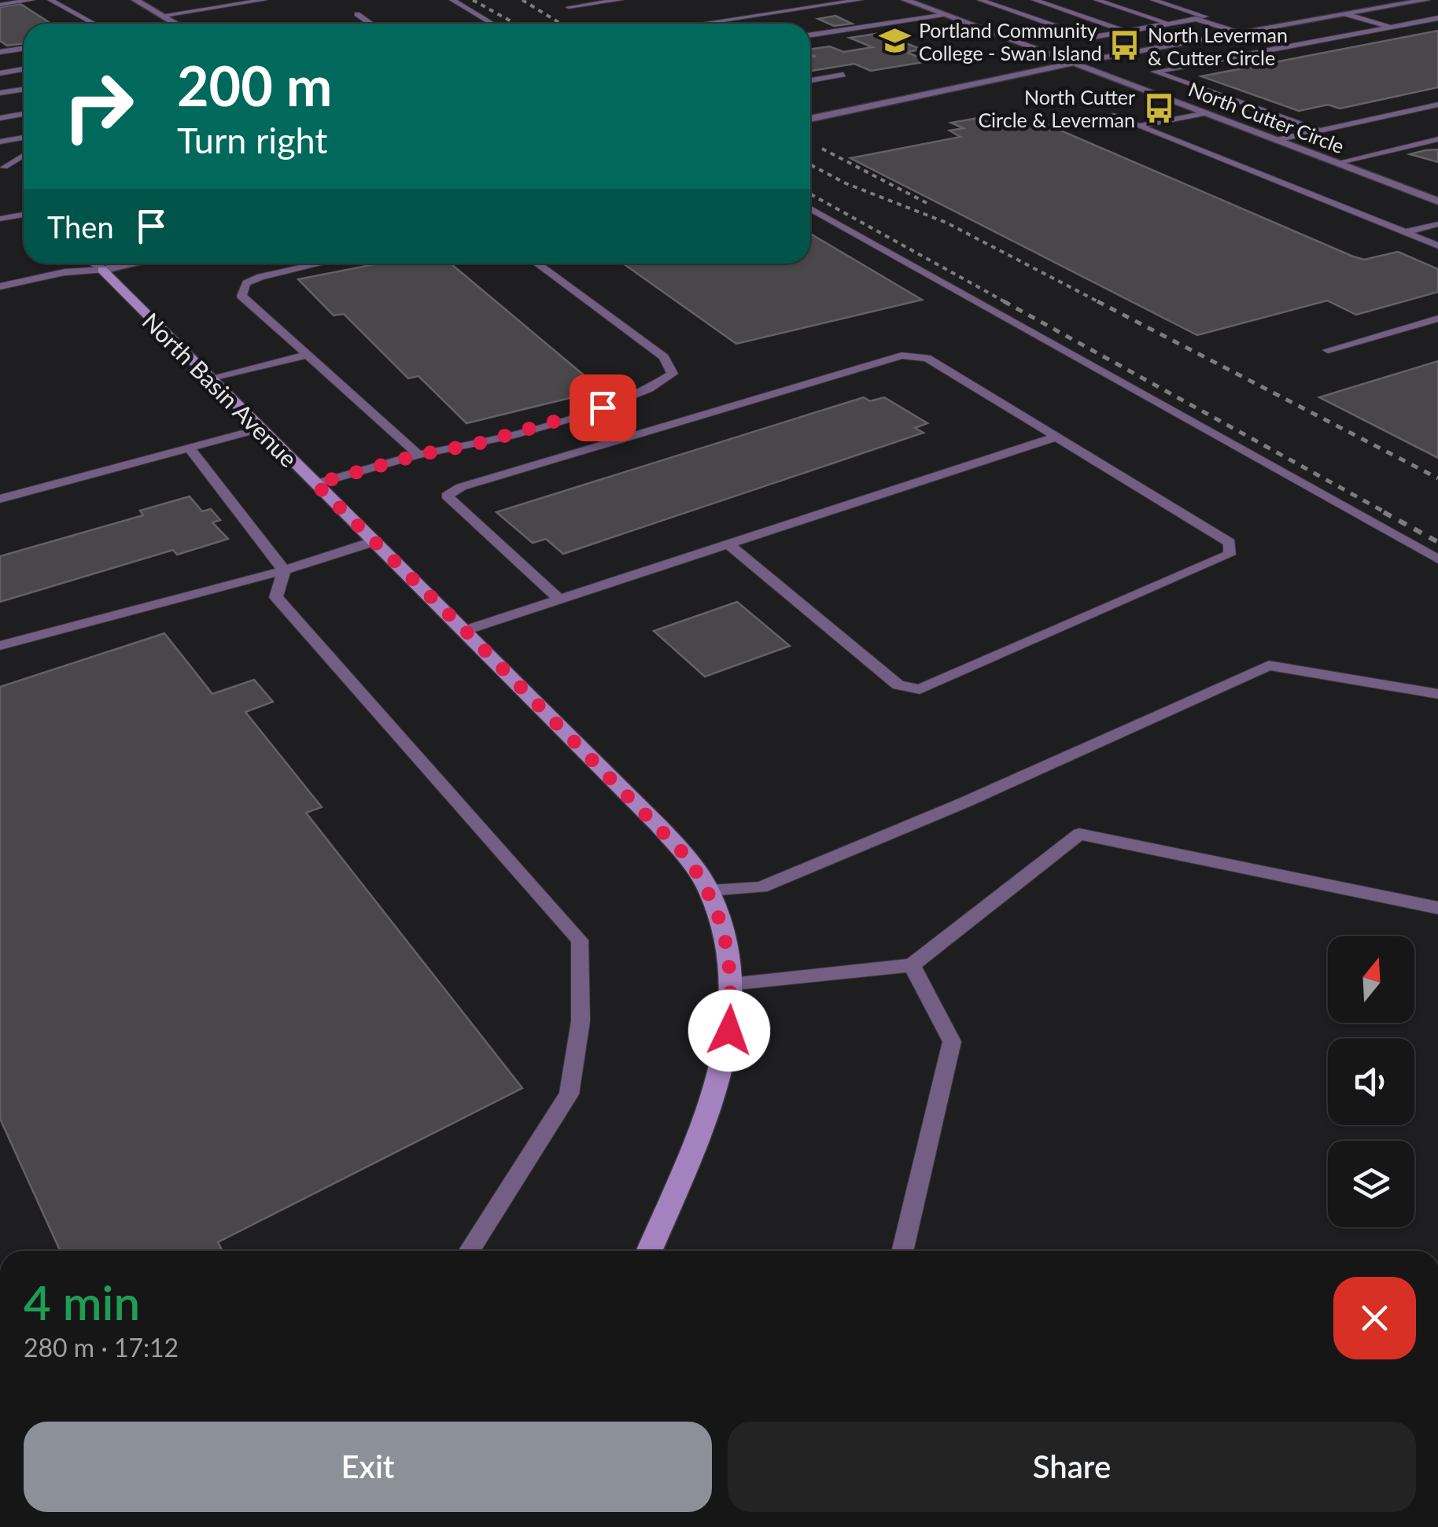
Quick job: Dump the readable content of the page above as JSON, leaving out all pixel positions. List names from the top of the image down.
{
  "streets": {
    "main road": ["North Basin Avenue"],
    "street": ["North Cutter Circle"]
  },
  "places": {
    "school or university": ["Portland Community College - Swan Island"],
    "bus stop": ["North Leverman & Cutter Circle", "North Cutter Circle & Leverman"]
  },
  "north": "top",
  "page": {
    "turn": ["200 m", "Turn right"],
    "then": "Then",
    "heading": ["4 min", "280 m · 17:12"],
    "buttons": ["Exit", "Share"]
  }
}
